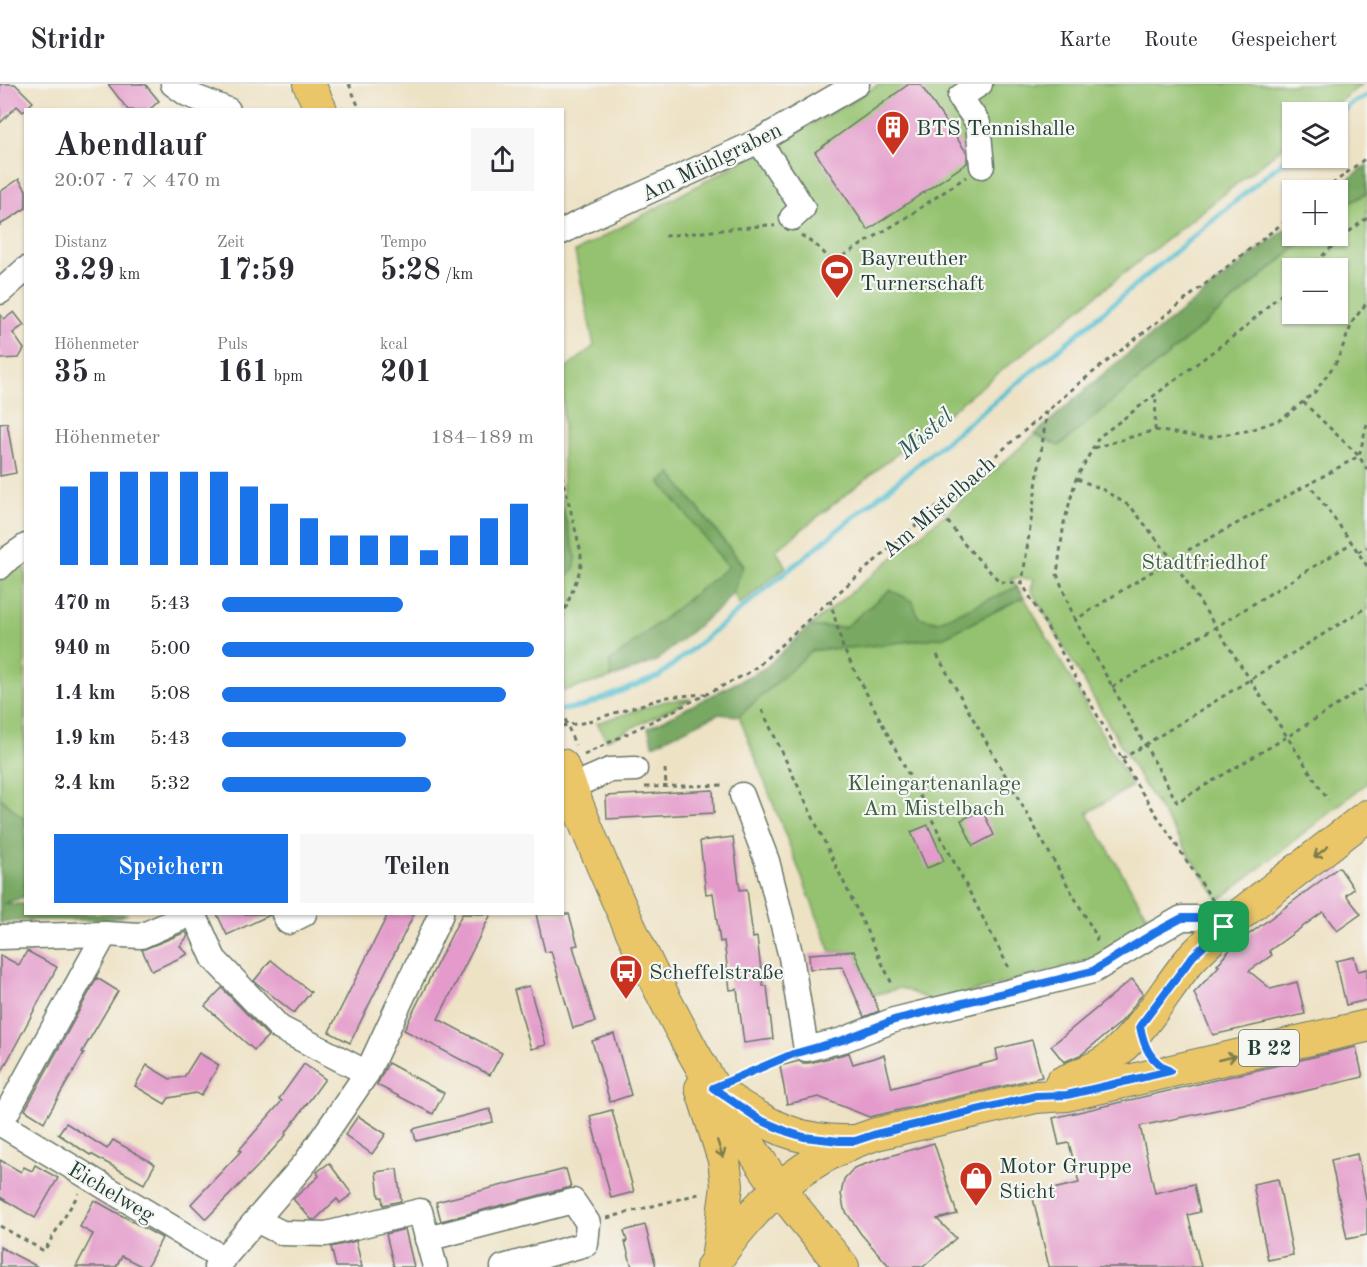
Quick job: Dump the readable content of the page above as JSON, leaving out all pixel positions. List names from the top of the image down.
{
  "streets": {
    "main road": ["B 22"],
    "street": ["Am Mühlgraben", "Eichelweg"],
    "path": ["Am Mistelbach"]
  },
  "water": ["Mistel"],
  "parks": ["Stadtfriedhof", "Kleingartenanlage Am Mistelbach"],
  "places": {
    "building": ["BTS Tennishalle"],
    "sports": ["Bayreuther Turnerschaft"],
    "bus stop": ["Scheffelstraße"],
    "shop": ["Motor Gruppe Sticht"]
  },
  "page": {
    "header": "Stridr",
    "nav": ["Karte", "Route", "Gespeichert"],
    "map_buttons": ["+", "−"],
    "heading": ["Abendlauf", "20:07 · 7 × 470 m"],
    "stats": [
      ["Distanz", "3.29 km"],
      ["Zeit", "17:59"],
      ["Tempo", "5:28 /km"],
      ["Höhenmeter", "35 m"],
      ["Puls", "161 bpm"],
      ["kcal", "201"]
    ],
    "chart": ["Höhenmeter", "184–189 m"],
    "list": [
      {
        "name": "470 m",
        "note": "5:43"
      },
      {
        "name": "940 m",
        "note": "5:00"
      },
      {
        "name": "1.4 km",
        "note": "5:08"
      },
      {
        "name": "1.9 km",
        "note": "5:43"
      },
      {
        "name": "2.4 km",
        "note": "5:32"
      }
    ],
    "buttons": ["Speichern", "Teilen"]
  }
}
